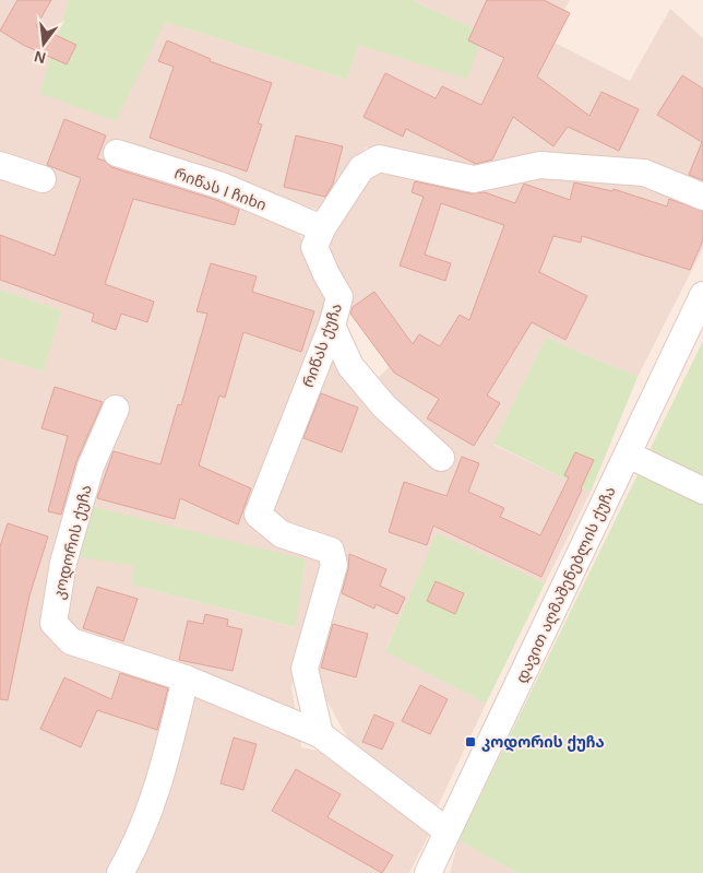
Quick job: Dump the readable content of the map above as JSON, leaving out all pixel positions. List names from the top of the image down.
{
  "streets": {
    "street": [
      "რიწას I ჩიხი",
      "რიწას ქუჩა",
      "კოდორის ქუჩა",
      "დავით აღმაშენებლის ქუჩა"
    ]
  },
  "crossings": [
    ["რიწას I ჩიხი", "რიწას ქუჩა"],
    ["რიწას ქუჩა", "კოდორის ქუჩა"],
    ["კოდორის ქუჩა", "დავით აღმაშენებლის ქუჩა"]
  ],
  "places": {
    "transit": ["კოდორის ქუჩა"]
  },
  "north": "bottom"
}
